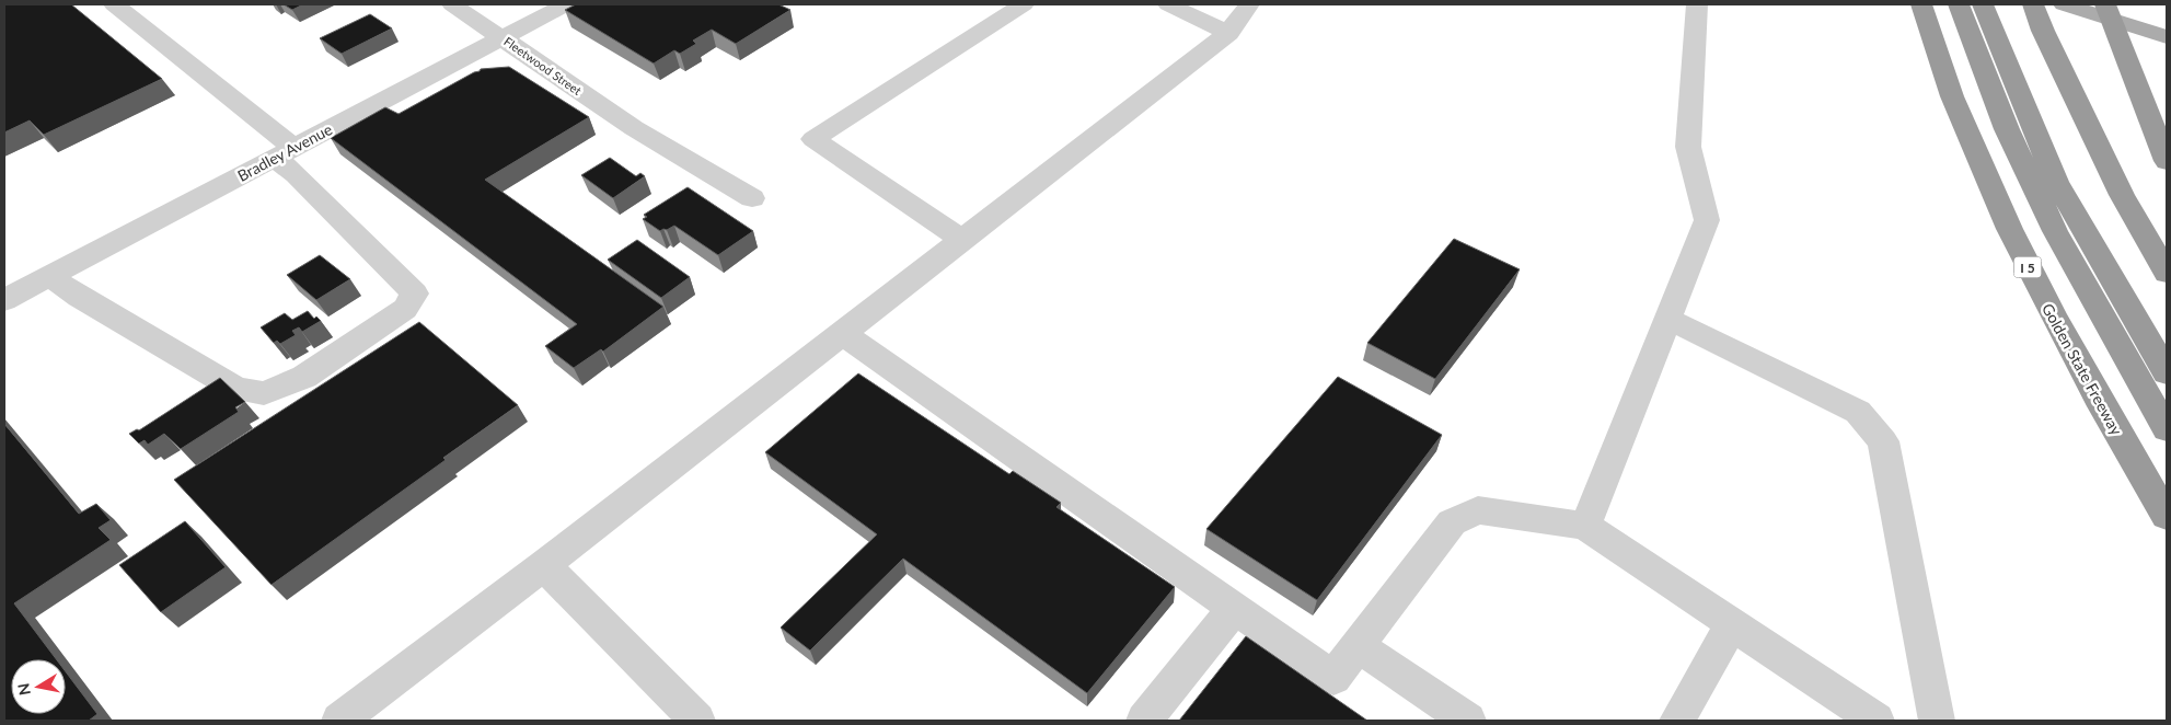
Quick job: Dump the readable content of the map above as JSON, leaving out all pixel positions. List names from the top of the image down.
{
  "streets": {
    "highway": ["I 5", "Golden State Freeway"],
    "street": ["Fleetwood Street", "Bradley Avenue"]
  },
  "crossings": [
    ["Fleetwood Street", "Bradley Avenue"]
  ],
  "north": "left"
}
